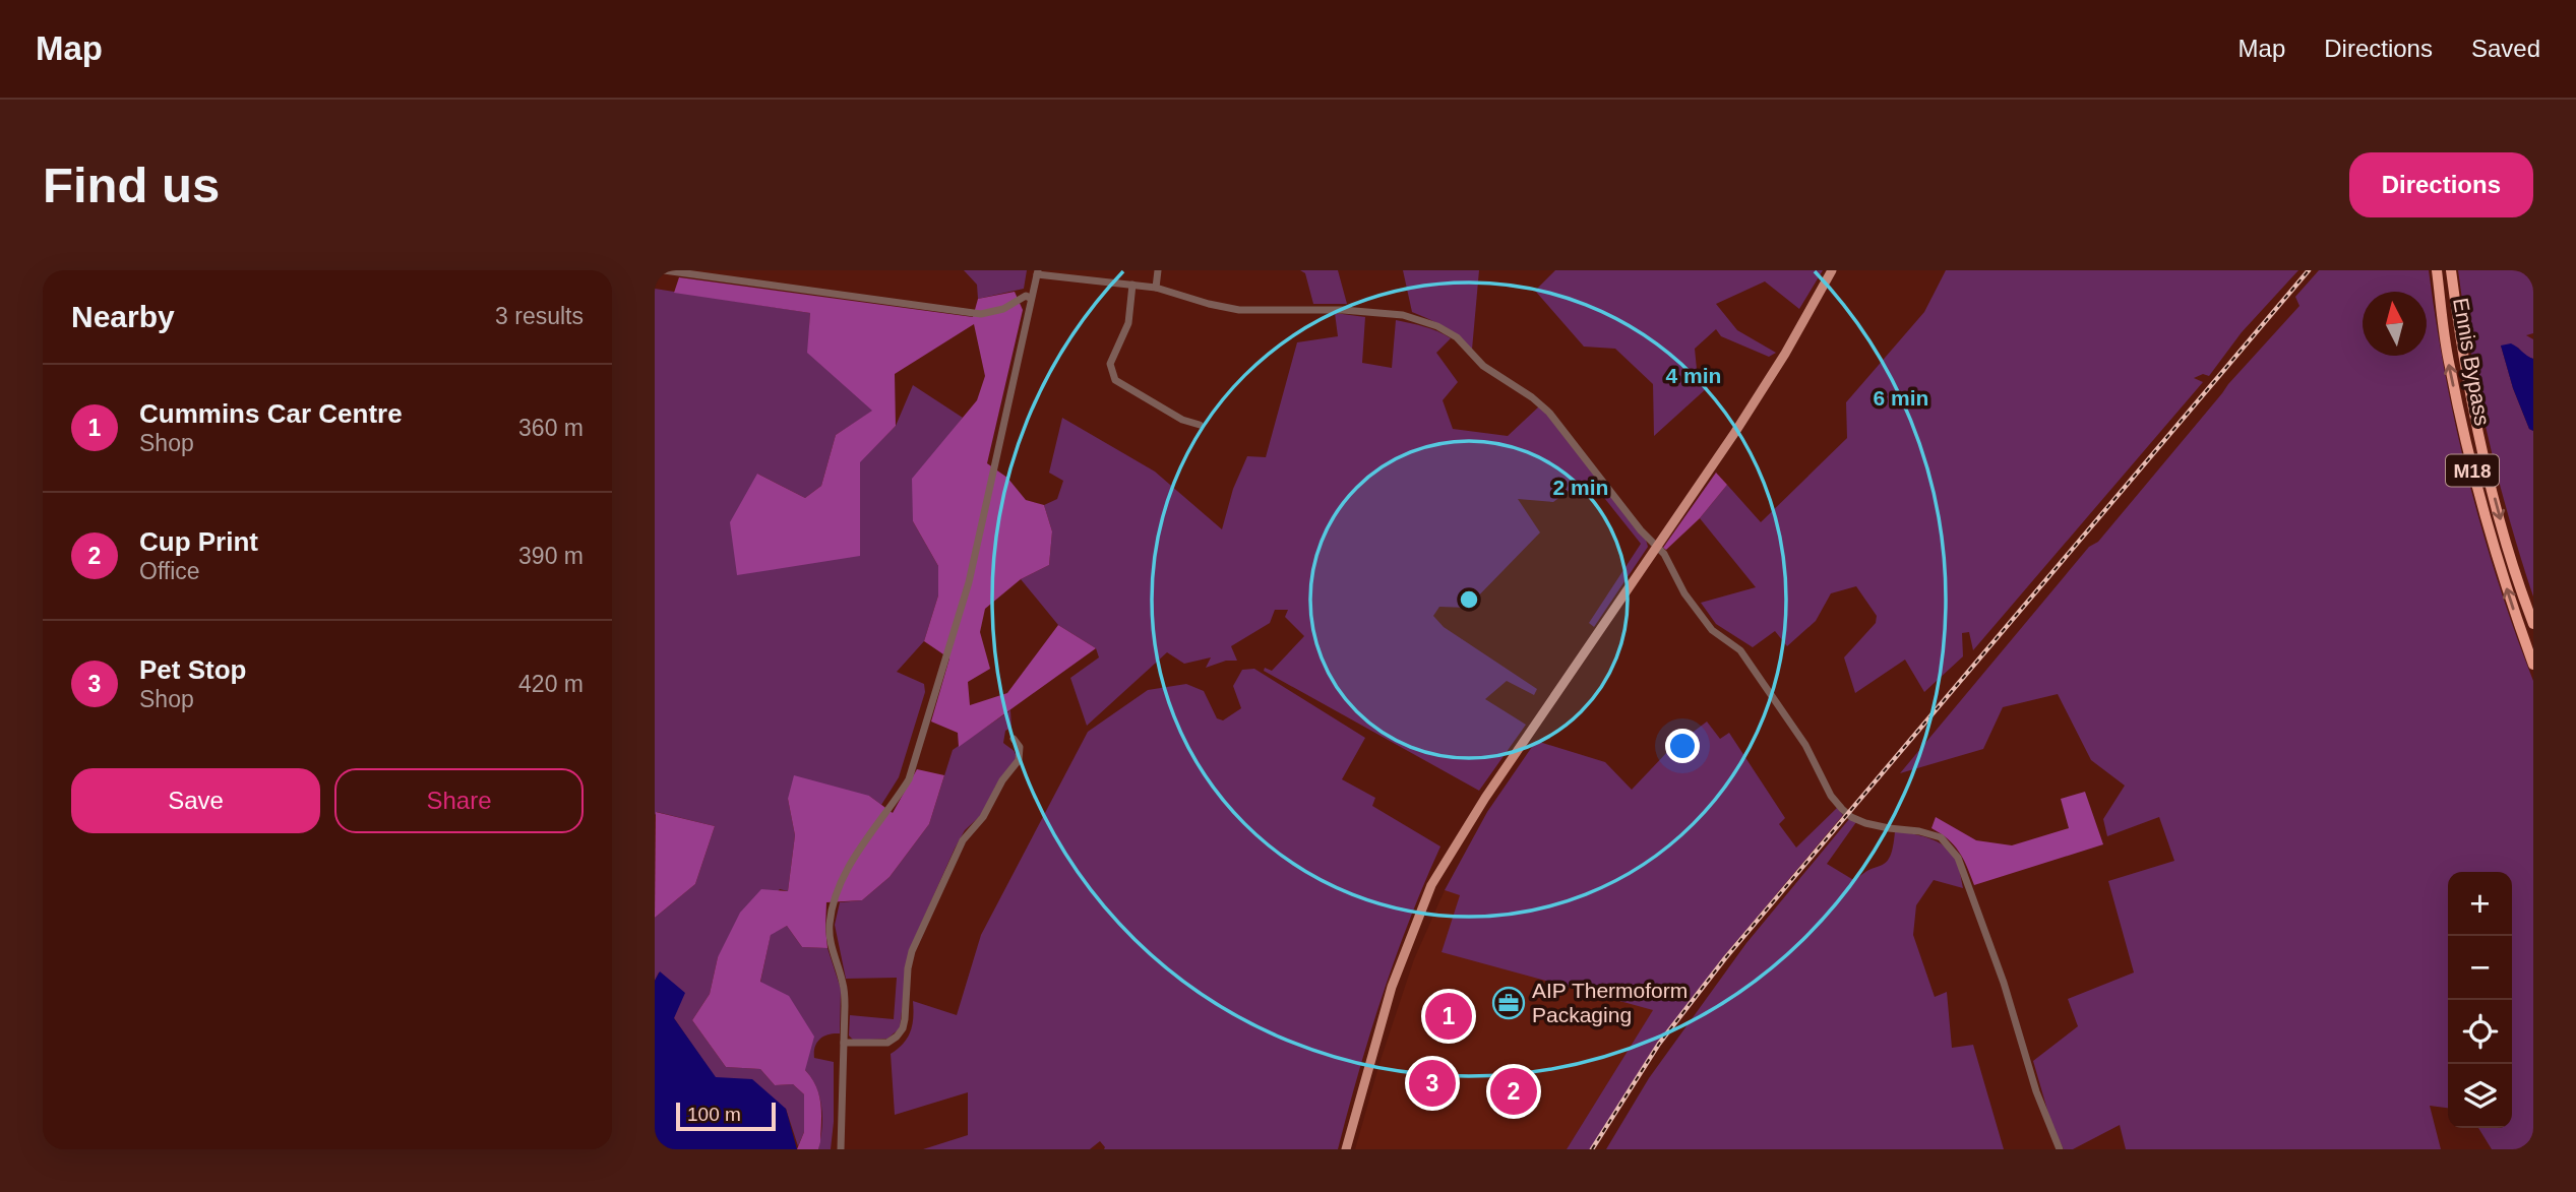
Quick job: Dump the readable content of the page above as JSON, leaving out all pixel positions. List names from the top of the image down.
{
  "streets": {
    "highway": ["Ennis Bypass", "M18"]
  },
  "places": {
    "office": ["AIP Thermoform Packaging"]
  },
  "scale_bar": "100 m",
  "north": "top",
  "page": {
    "header": "Map",
    "nav": ["Map", "Directions", "Saved"],
    "buttons": [
      "Directions",
      ["Save", "Share"]
    ],
    "title": "Find us",
    "heading": ["Nearby", "3 results"],
    "list": [
      {
        "mark": "1",
        "name": "Cummins Car Centre",
        "note": "Shop",
        "value": "360 m"
      },
      {
        "mark": "2",
        "name": "Cup Print",
        "note": "Office",
        "value": "390 m"
      },
      {
        "mark": "3",
        "name": "Pet Stop",
        "note": "Shop",
        "value": "420 m"
      }
    ],
    "map_buttons": ["+", "−"],
    "pins": ["1", "3", "2"],
    "scale": "100 m"
  },
  "rings": ["4 min", "6 min", "2 min"]
}
